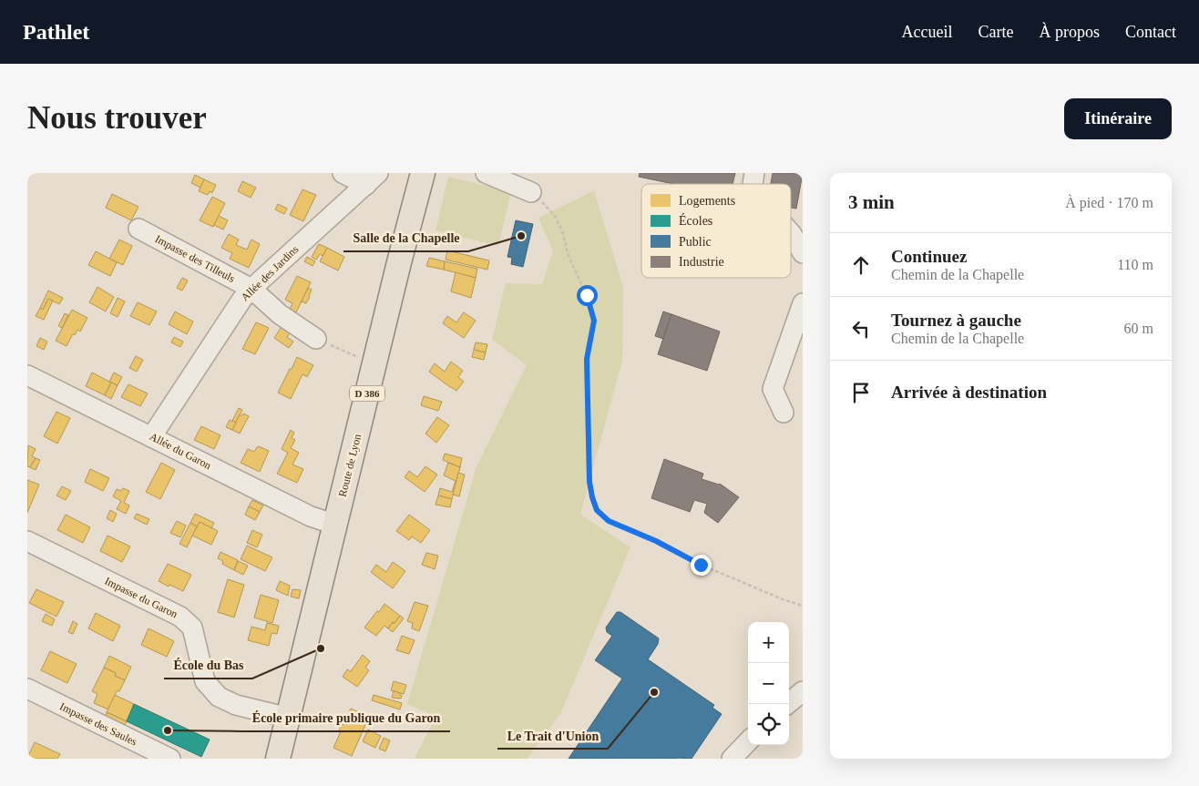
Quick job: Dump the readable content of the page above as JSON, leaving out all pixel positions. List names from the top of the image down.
{
  "streets": {
    "main road": ["D 386", "Route de Lyon"],
    "street": [
      "Impasse des Tilleuls",
      "Allée des Jardins",
      "Allée du Garon",
      "Impasse du Garon",
      "Impasse des Saules"
    ]
  },
  "crossings": [
    ["Impasse des Tilleuls", "Allée des Jardins"],
    ["Allée des Jardins", "Allée du Garon"],
    ["Allée du Garon", "Route de Lyon"],
    ["Route de Lyon", "Impasse du Garon"]
  ],
  "places": [
    "Salle de la Chapelle",
    "École du Bas",
    "Le Trait d'Union",
    "École primaire publique du Garon"
  ],
  "legend": [
    "Logements",
    "Écoles",
    "Public",
    "Industrie"
  ],
  "page": {
    "header": "Pathlet",
    "nav": [
      "Accueil",
      "Carte",
      "À propos",
      "Contact"
    ],
    "buttons": "Itinéraire",
    "title": "Nous trouver",
    "heading": ["3 min", "À pied · 170 m"],
    "list": [
      ["Continuez", "Chemin de la Chapelle", "110 m"],
      ["Tournez à gauche", "Chemin de la Chapelle", "60 m"],
      "Arrivée à destination"
    ],
    "map_buttons": ["+", "−"]
  }
}
